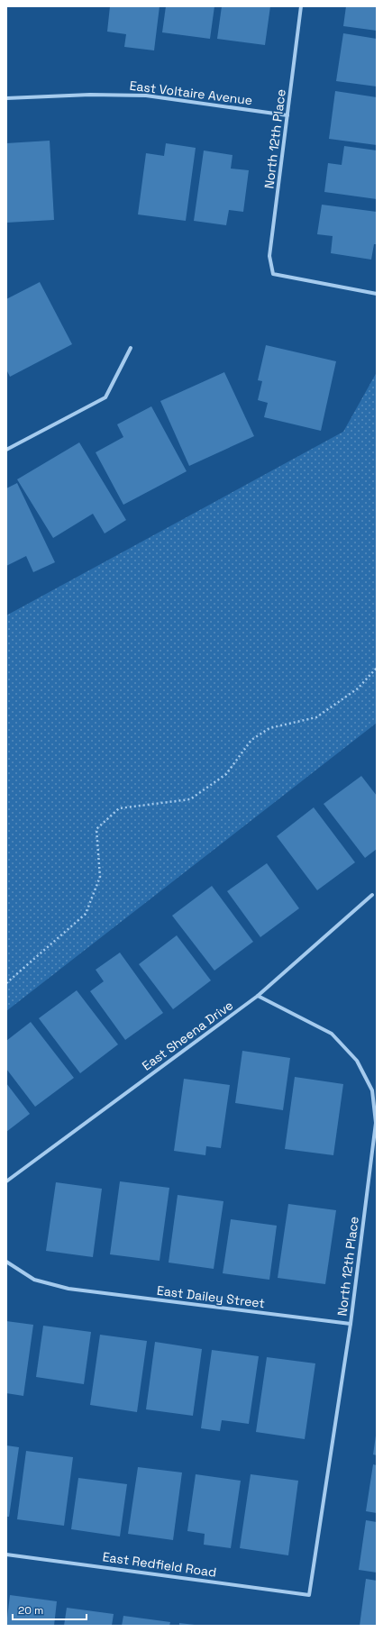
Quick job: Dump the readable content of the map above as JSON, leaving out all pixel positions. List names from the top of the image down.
{
  "streets": {
    "street": [
      "East Voltaire Avenue",
      "North 12th Place",
      "East Sheena Drive",
      "East Dailey Street",
      "East Redfield Road"
    ]
  },
  "crossings": [
    ["East Voltaire Avenue", "North 12th Place"],
    ["North 12th Place", "East Sheena Drive"],
    ["North 12th Place", "East Dailey Street"],
    ["North 12th Place", "East Redfield Road"]
  ],
  "scale_bar": "20 m"
}
